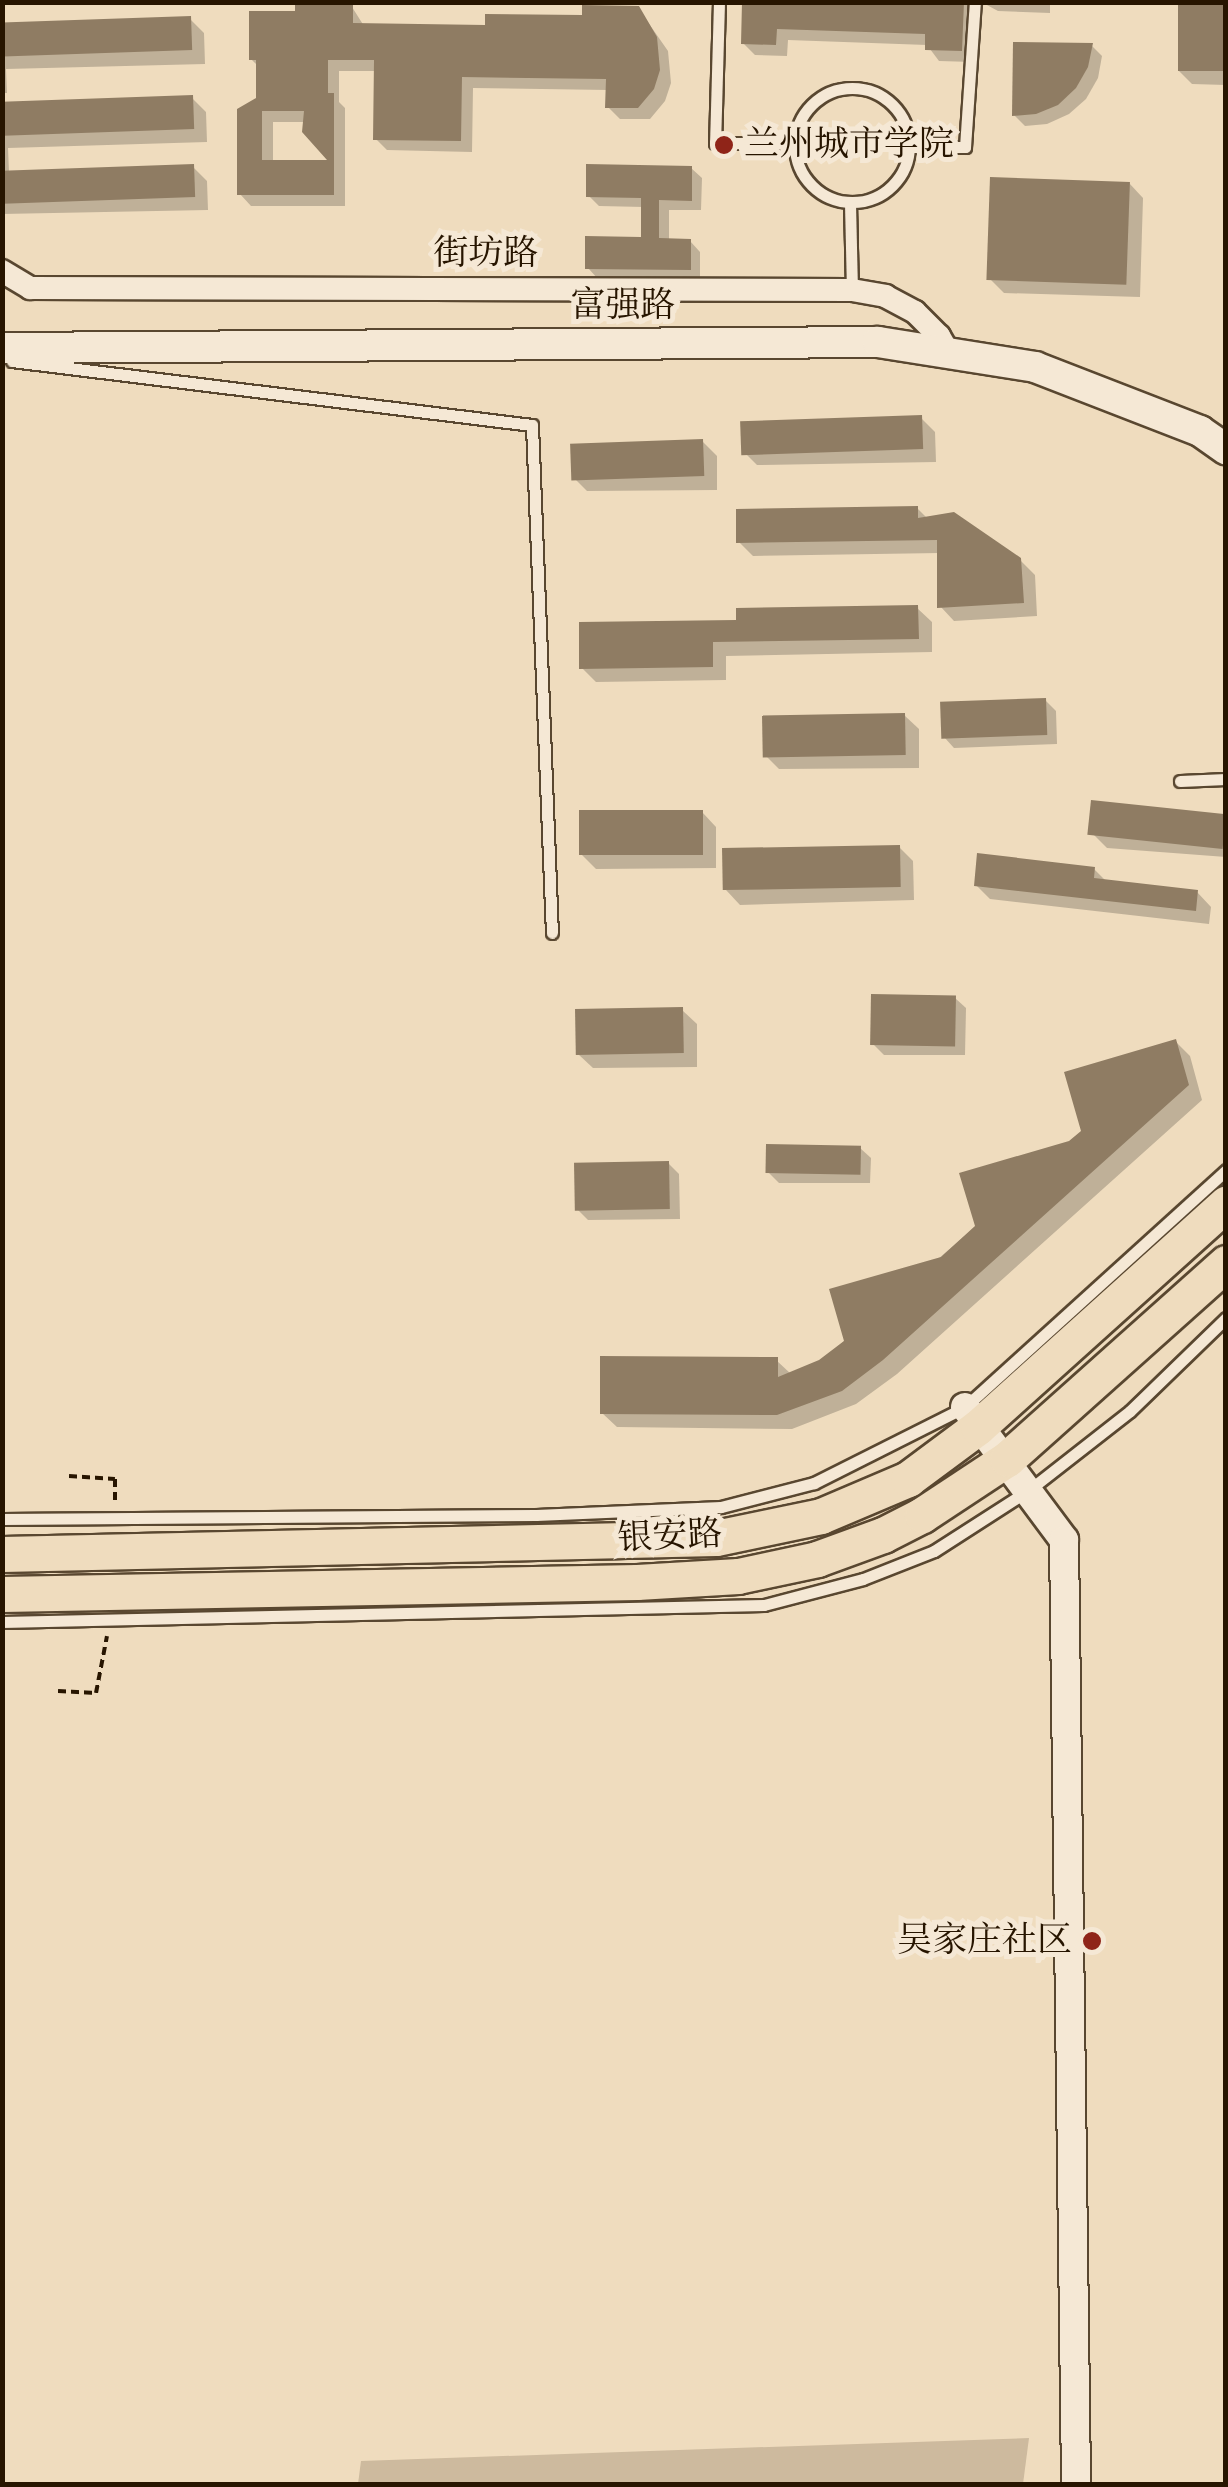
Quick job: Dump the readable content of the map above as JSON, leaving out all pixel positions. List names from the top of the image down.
{
  "streets": {
    "main road": ["富强路", "银安路"],
    "street": ["街坊路"]
  },
  "crossings": [
    ["街坊路", "富强路"]
  ],
  "places": ["兰州城市学院", "吴家庄社区"]
}
